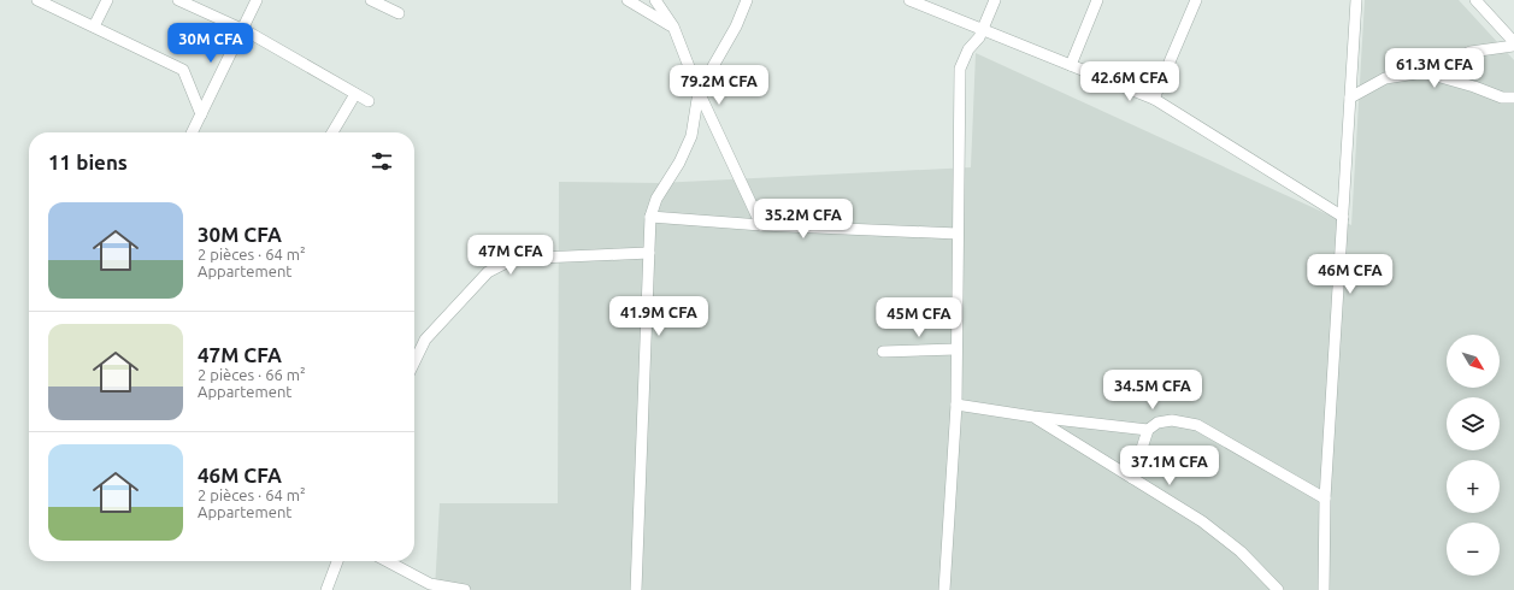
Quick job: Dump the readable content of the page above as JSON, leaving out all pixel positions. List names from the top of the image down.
{
  "north": "bottom right",
  "page": {
    "price": [
      "30M CFA",
      "61.3M CFA",
      "42.6M CFA",
      "79.2M CFA",
      "35.2M CFA",
      "47M CFA",
      "46M CFA",
      "41.9M CFA",
      "45M CFA",
      "34.5M CFA",
      "37.1M CFA"
    ],
    "heading": "11 biens",
    "list": [
      {
        "name": "30M CFA",
        "note": "2 pièces · 64 m² · Appartement"
      },
      {
        "name": "47M CFA",
        "note": "2 pièces · 66 m² · Appartement"
      },
      {
        "name": "46M CFA",
        "note": "2 pièces · 64 m² · Appartement"
      }
    ],
    "map_buttons": ["+", "−"]
  }
}
